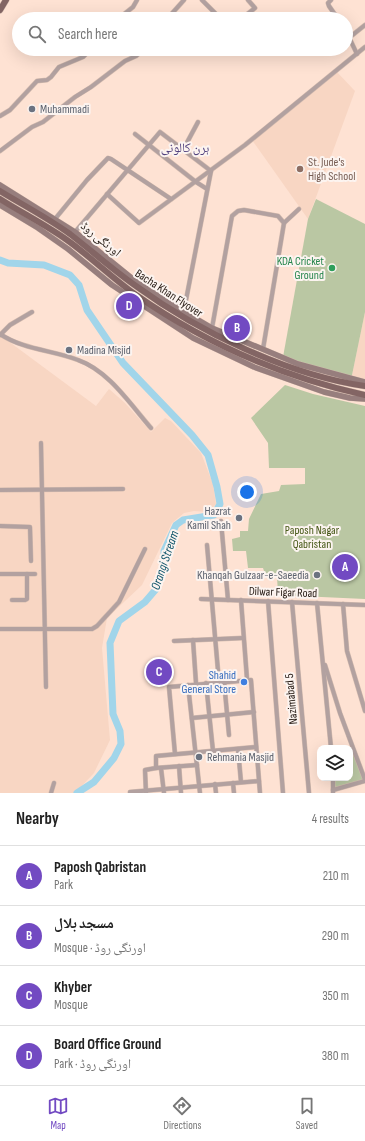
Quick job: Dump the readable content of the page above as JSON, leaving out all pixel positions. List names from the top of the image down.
{
  "streets": {
    "main road": ["Bacha Khan Flyover"],
    "street": ["اورنگی روڈ", "Dilwar Figar Road", "Nazimabad 5"]
  },
  "crossings": [
    ["Dilwar Figar Road", "Nazimabad 5"]
  ],
  "districts": ["ہرن کالونی"],
  "water": ["Orangi Stream"],
  "parks": ["Paposh Nagar Qabristan"],
  "places": [
    "Muhammadi",
    "St. Jude's High School",
    "KDA Cricket Ground",
    "Madina Misjid",
    "Hazrat Kamil Shah",
    "Khanqah Gulzaar-e-Saeedia",
    "Shahid General Store",
    "Rehmania Masjid"
  ],
  "page": {
    "search": "Search here",
    "pins": [
      "D",
      "B",
      "A",
      "C"
    ],
    "heading": ["Nearby", "4 results"],
    "list": [
      {
        "mark": "A",
        "name": "Paposh Qabristan",
        "note": "Park",
        "value": "210 m"
      },
      {
        "mark": "B",
        "name": "مسجد بلال",
        "note": "Mosque · اورنگی روڈ",
        "value": "290 m"
      },
      {
        "mark": "C",
        "name": "Khyber",
        "note": "Mosque",
        "value": "350 m"
      },
      {
        "mark": "D",
        "name": "Board Office Ground",
        "note": "Park · اورنگی روڈ",
        "value": "380 m"
      }
    ],
    "nav": ["Map", "Directions", "Saved"]
  }
}
